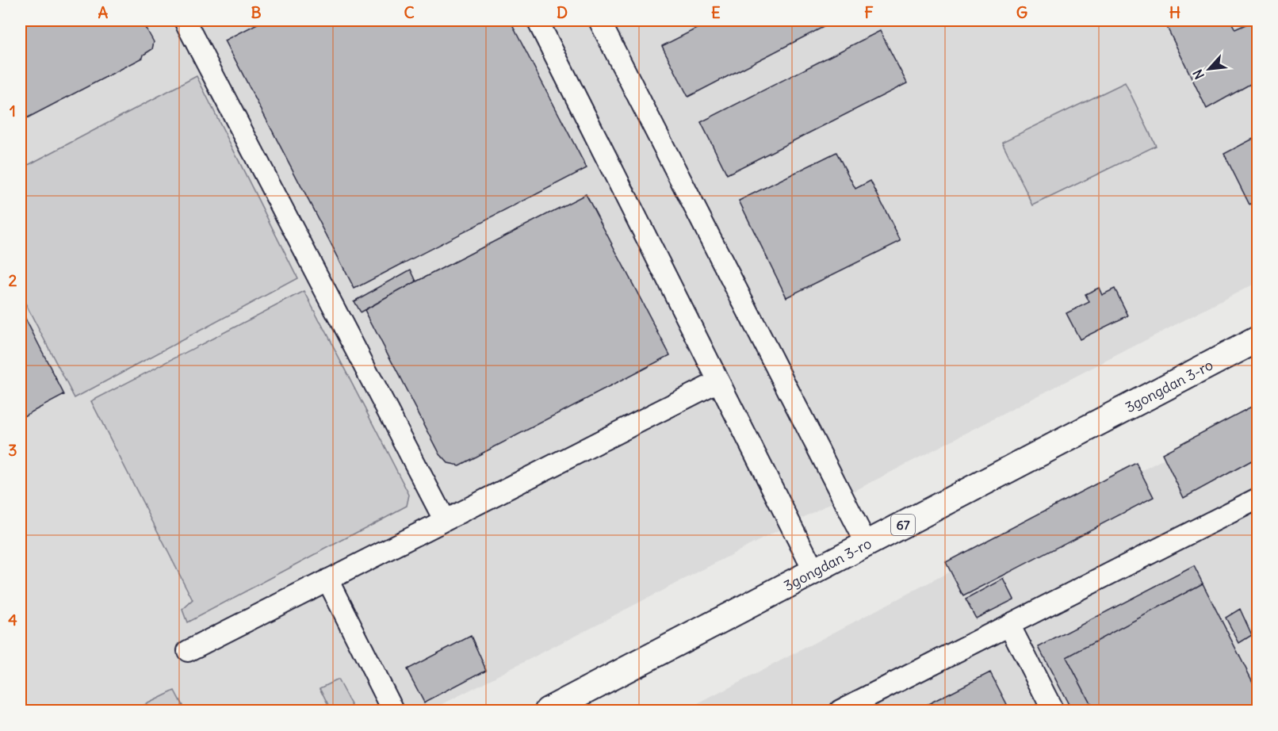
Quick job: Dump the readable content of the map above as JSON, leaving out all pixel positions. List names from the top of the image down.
{
  "streets": {
    "main road": ["3gongdan 3-ro", "67"]
  },
  "north": "bottom left",
  "grid": {
    "columns": [
      "A",
      "B",
      "C",
      "D",
      "E",
      "F",
      "G",
      "H"
    ],
    "rows": [
      "1",
      "2",
      "3",
      "4"
    ]
  }
}
